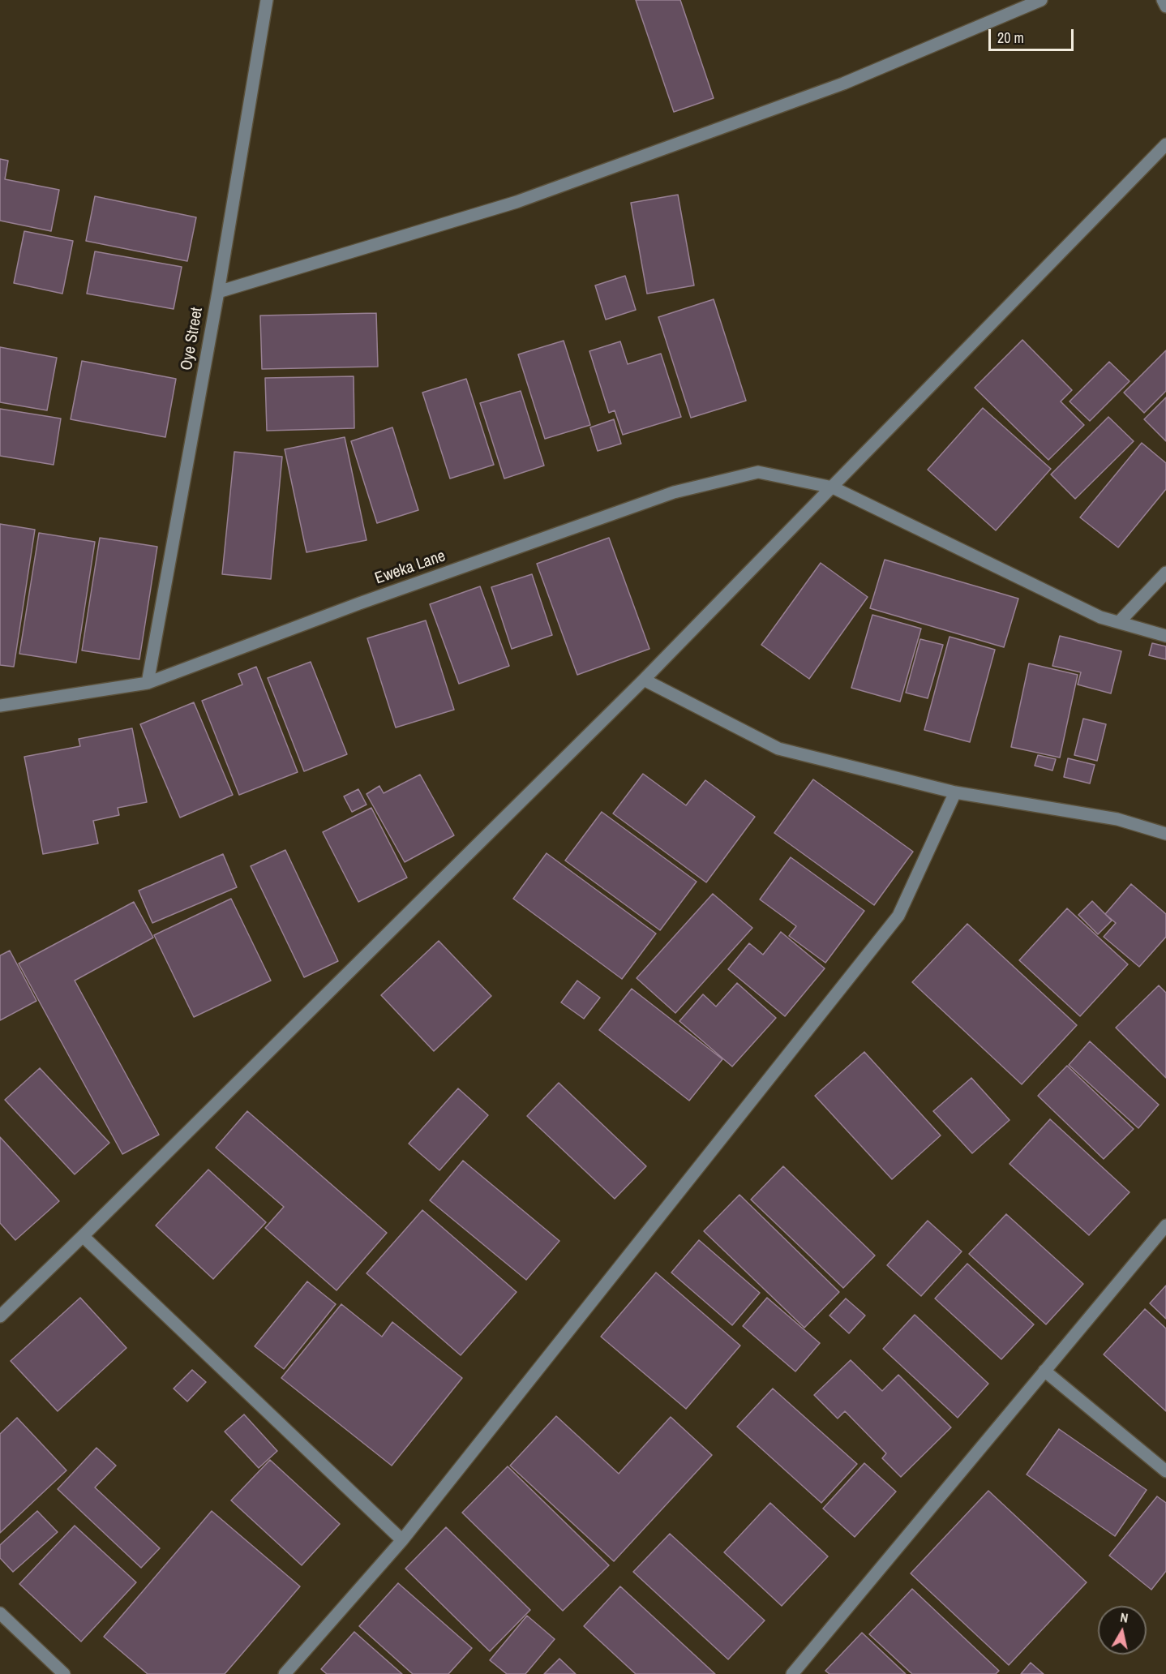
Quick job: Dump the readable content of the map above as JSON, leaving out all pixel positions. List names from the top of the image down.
{
  "streets": {
    "street": ["Oye Street", "Eweka Lane"]
  },
  "crossings": [
    ["Oye Street", "Eweka Lane"]
  ],
  "scale_bar": "20 m",
  "north": "top"
}
